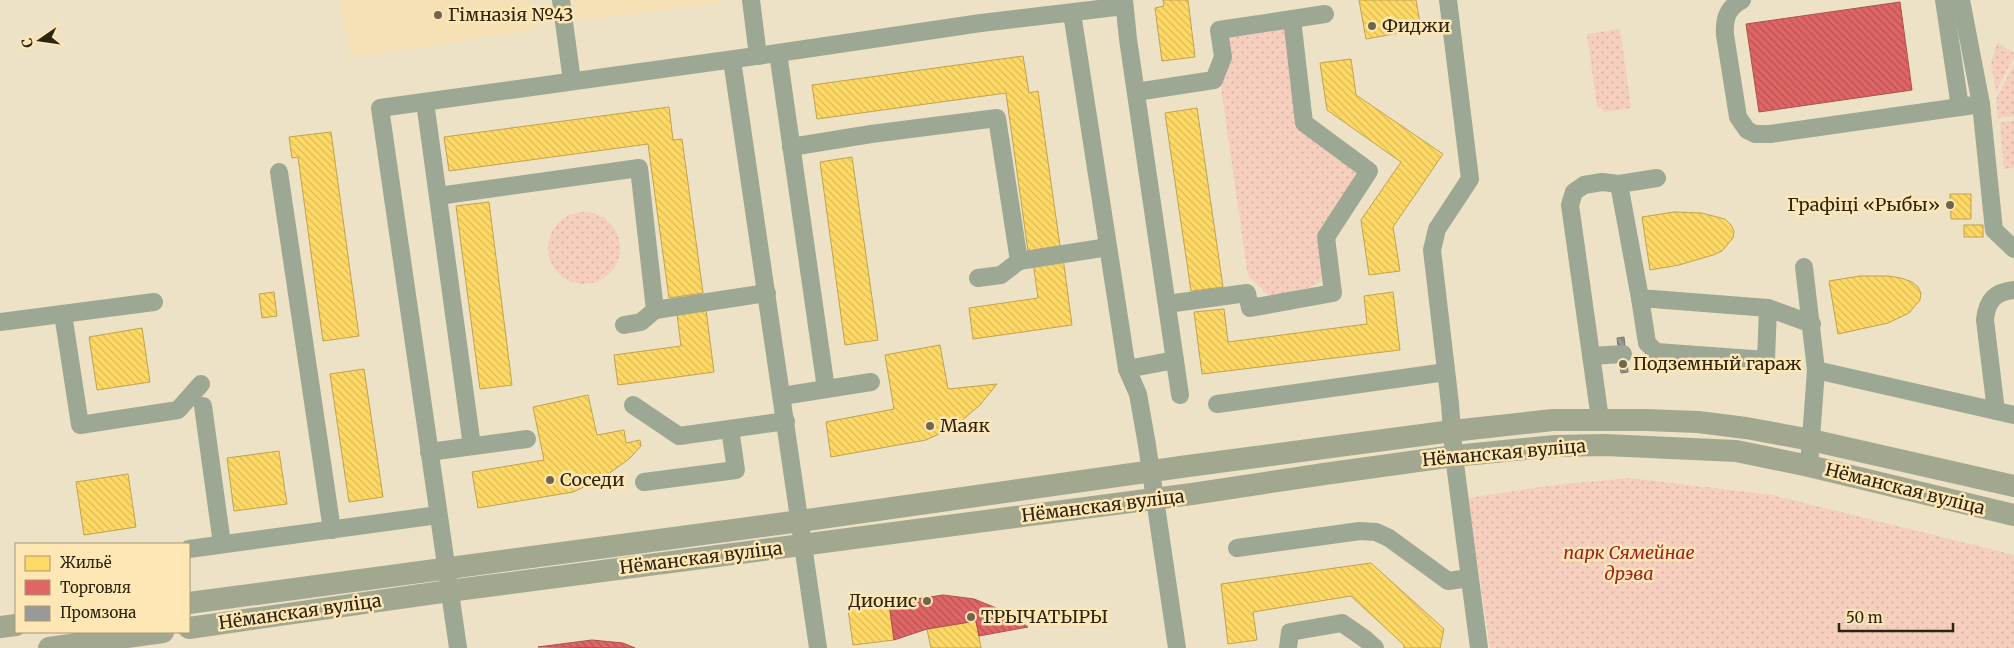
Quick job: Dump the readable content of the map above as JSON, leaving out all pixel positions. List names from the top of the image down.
{
  "streets": {
    "main road": ["Нёманская вуліца"]
  },
  "parks": ["парк Сямейнае дрэва"],
  "places": [
    "Гімназія №43",
    "Фиджи",
    "Графіці «Рыбы»",
    "Подземный гараж",
    "Маяк",
    "Соседи",
    "Дионис",
    "ТРЫЧАТЫРЫ"
  ],
  "legend": ["Жильё", "Торговля", "Промзона"],
  "scale_bar": "50 m",
  "north": "left"
}
